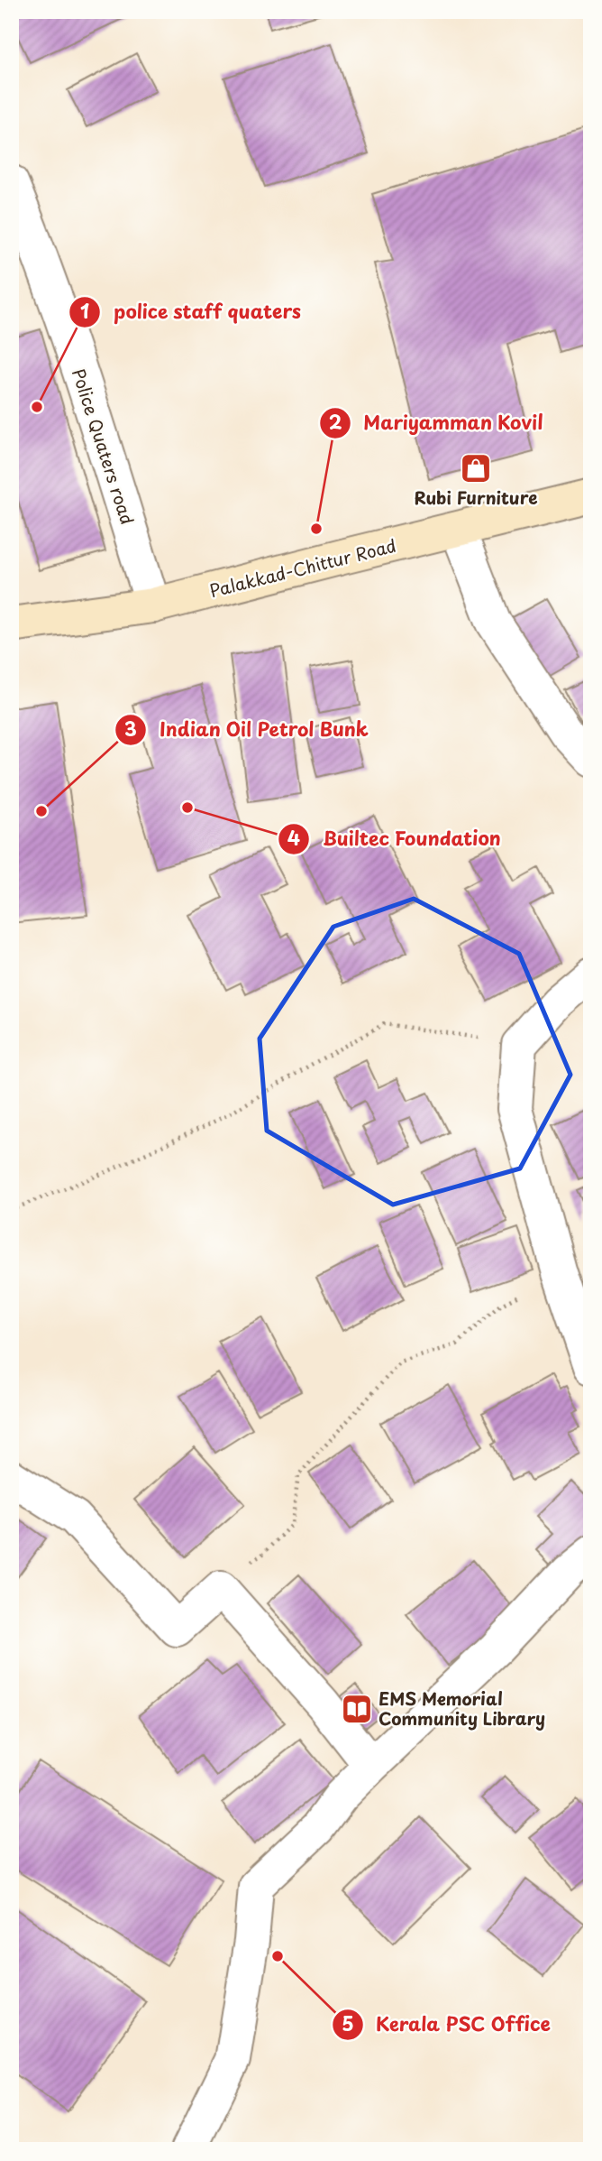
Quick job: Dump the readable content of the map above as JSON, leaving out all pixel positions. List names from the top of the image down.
{
  "streets": {
    "main road": ["Palakkad-Chittur Road"],
    "street": ["Police Quaters road"]
  },
  "crossings": [
    ["Police Quaters road", "Palakkad-Chittur Road"]
  ],
  "places": {
    "other": [
      "police staff quaters",
      "Mariyamman Kovil",
      "Builtec Foundation",
      "Indian Oil Petrol Bunk",
      "Kerala PSC Office"
    ],
    "shop": ["Rubi Furniture"],
    "library": ["EMS Memorial Community Library"]
  }
}
